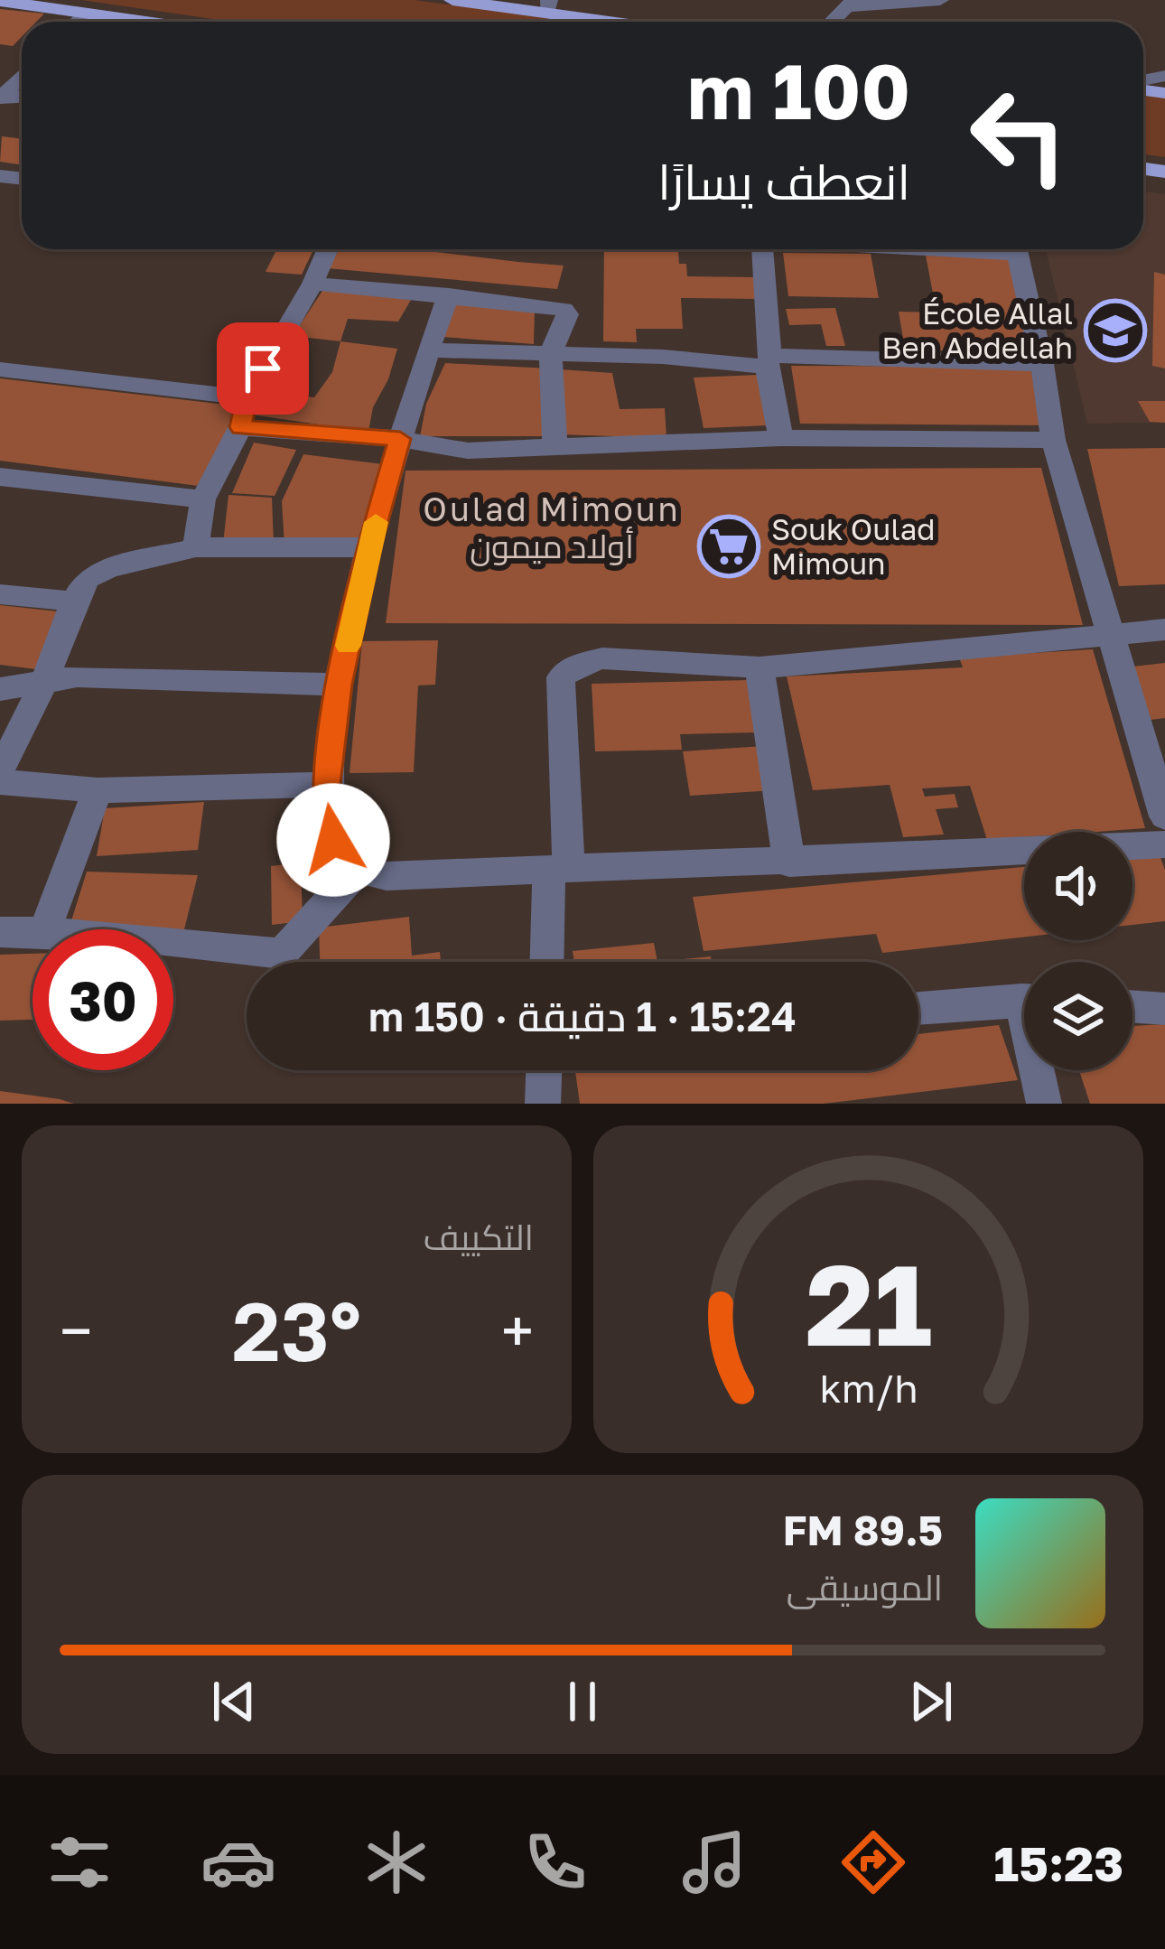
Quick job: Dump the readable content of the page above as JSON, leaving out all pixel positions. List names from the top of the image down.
{
  "districts": ["Oulad Mimoun أولاد ميمون"],
  "places": {
    "school or university": ["École Allal Ben Abdellah"],
    "supermarket": ["Souk Oulad Mimoun"]
  },
  "page": {
    "turn": ["100 m", "انعطف يسارًا"],
    "limit": "30",
    "trip": "15:24 · 1 دقيقة · 150 m",
    "tile": "التكييف",
    "heat": ["−", "23°", "+"],
    "song": ["89.5 FM", "الموسيقى"],
    "tabs": "15:23",
    "gauge": ["21", "km/h"]
  }
}
